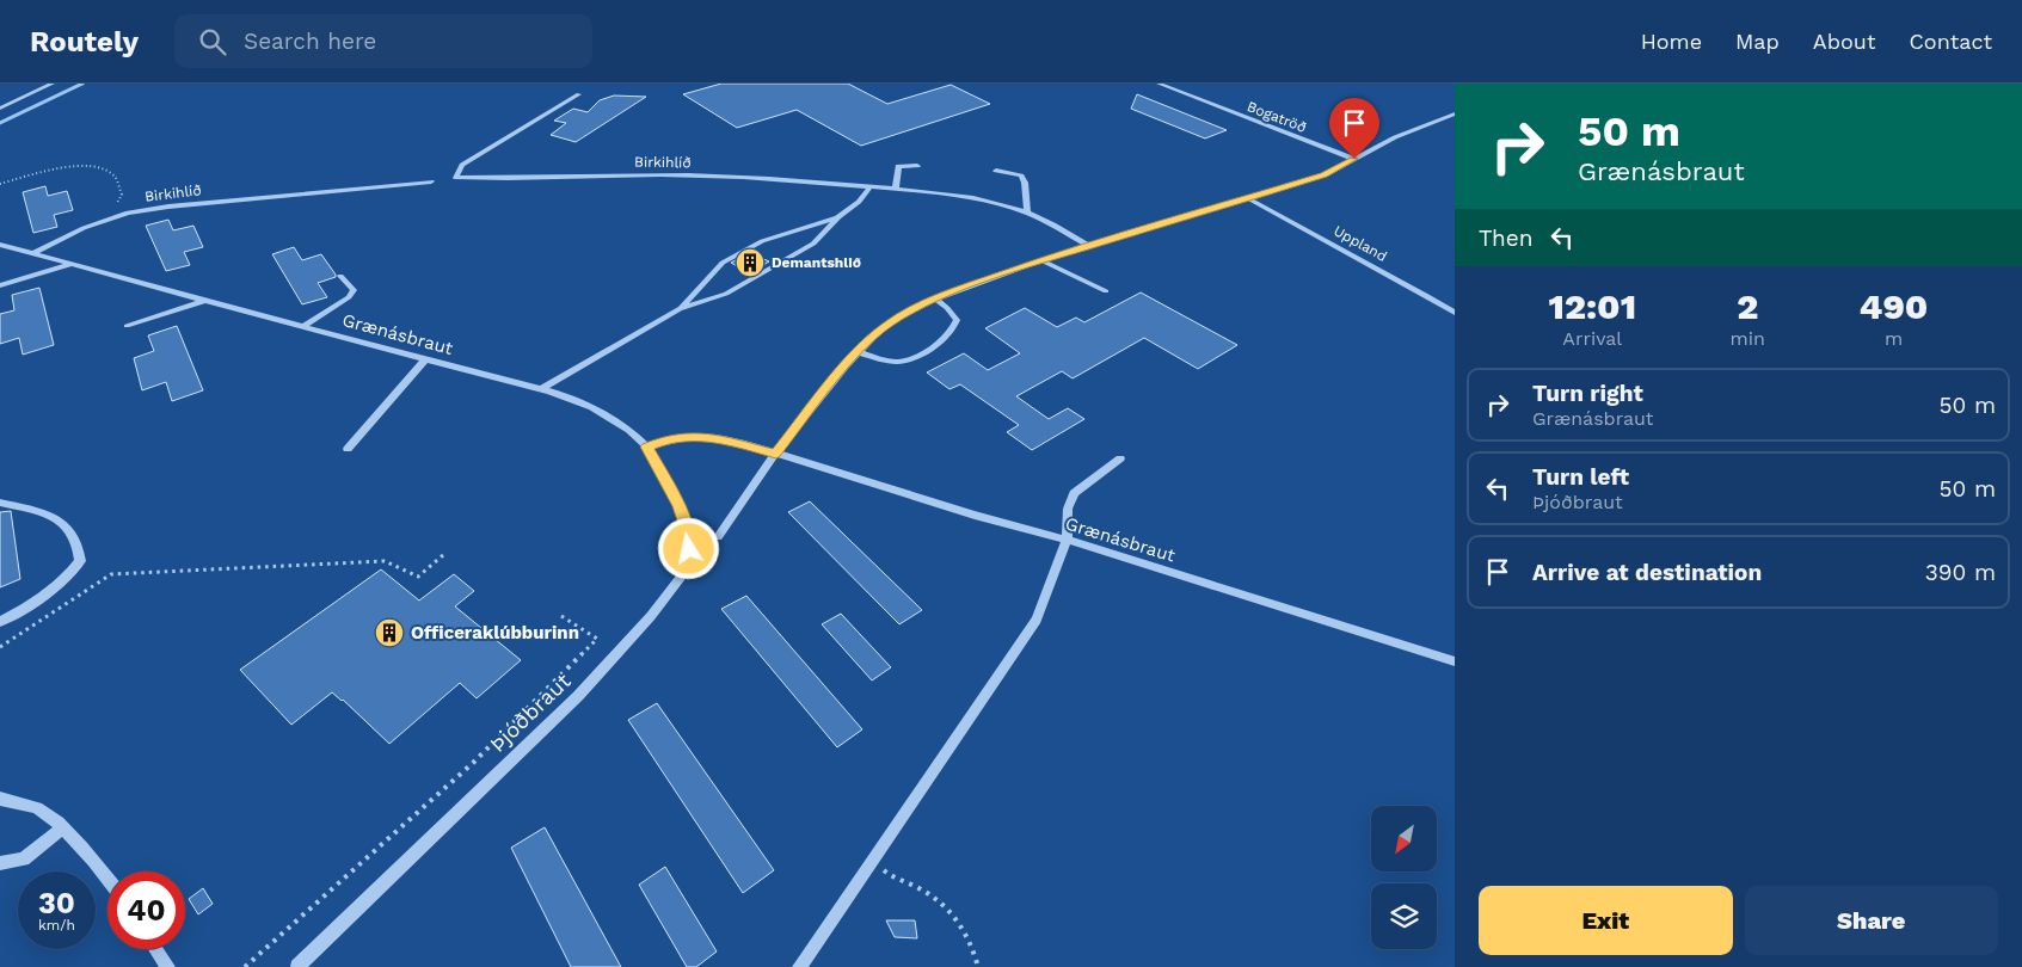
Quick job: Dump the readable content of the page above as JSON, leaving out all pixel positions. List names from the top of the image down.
{
  "streets": {
    "street": [
      "Bogatröð",
      "Birkihlíð",
      "Uppland",
      "Grænásbraut",
      "Þjóðbraut"
    ]
  },
  "crossings": [
    ["Birkihlíð", "Grænásbraut"],
    ["Grænásbraut", "Þjóðbraut"]
  ],
  "places": {
    "building": ["Demantshlið", "Officeraklúbburinn"]
  },
  "north": "bottom left",
  "page": {
    "header": "Routely",
    "search": "Search here",
    "nav": [
      "Home",
      "Map",
      "About",
      "Contact"
    ],
    "turn": ["50 m", "Grænásbraut"],
    "then": "Then",
    "eta": [
      "12:01",
      "Arrival",
      "2",
      "min",
      "490",
      "m"
    ],
    "list": [
      {
        "name": "Turn right",
        "note": "Grænásbraut",
        "value": "50 m"
      },
      {
        "name": "Turn left",
        "note": "Þjóðbraut",
        "value": "50 m"
      },
      {
        "name": "Arrive at destination",
        "value": "390 m"
      }
    ],
    "speed": "30 km/h",
    "limit": "40",
    "buttons": ["Exit", "Share"]
  }
}
